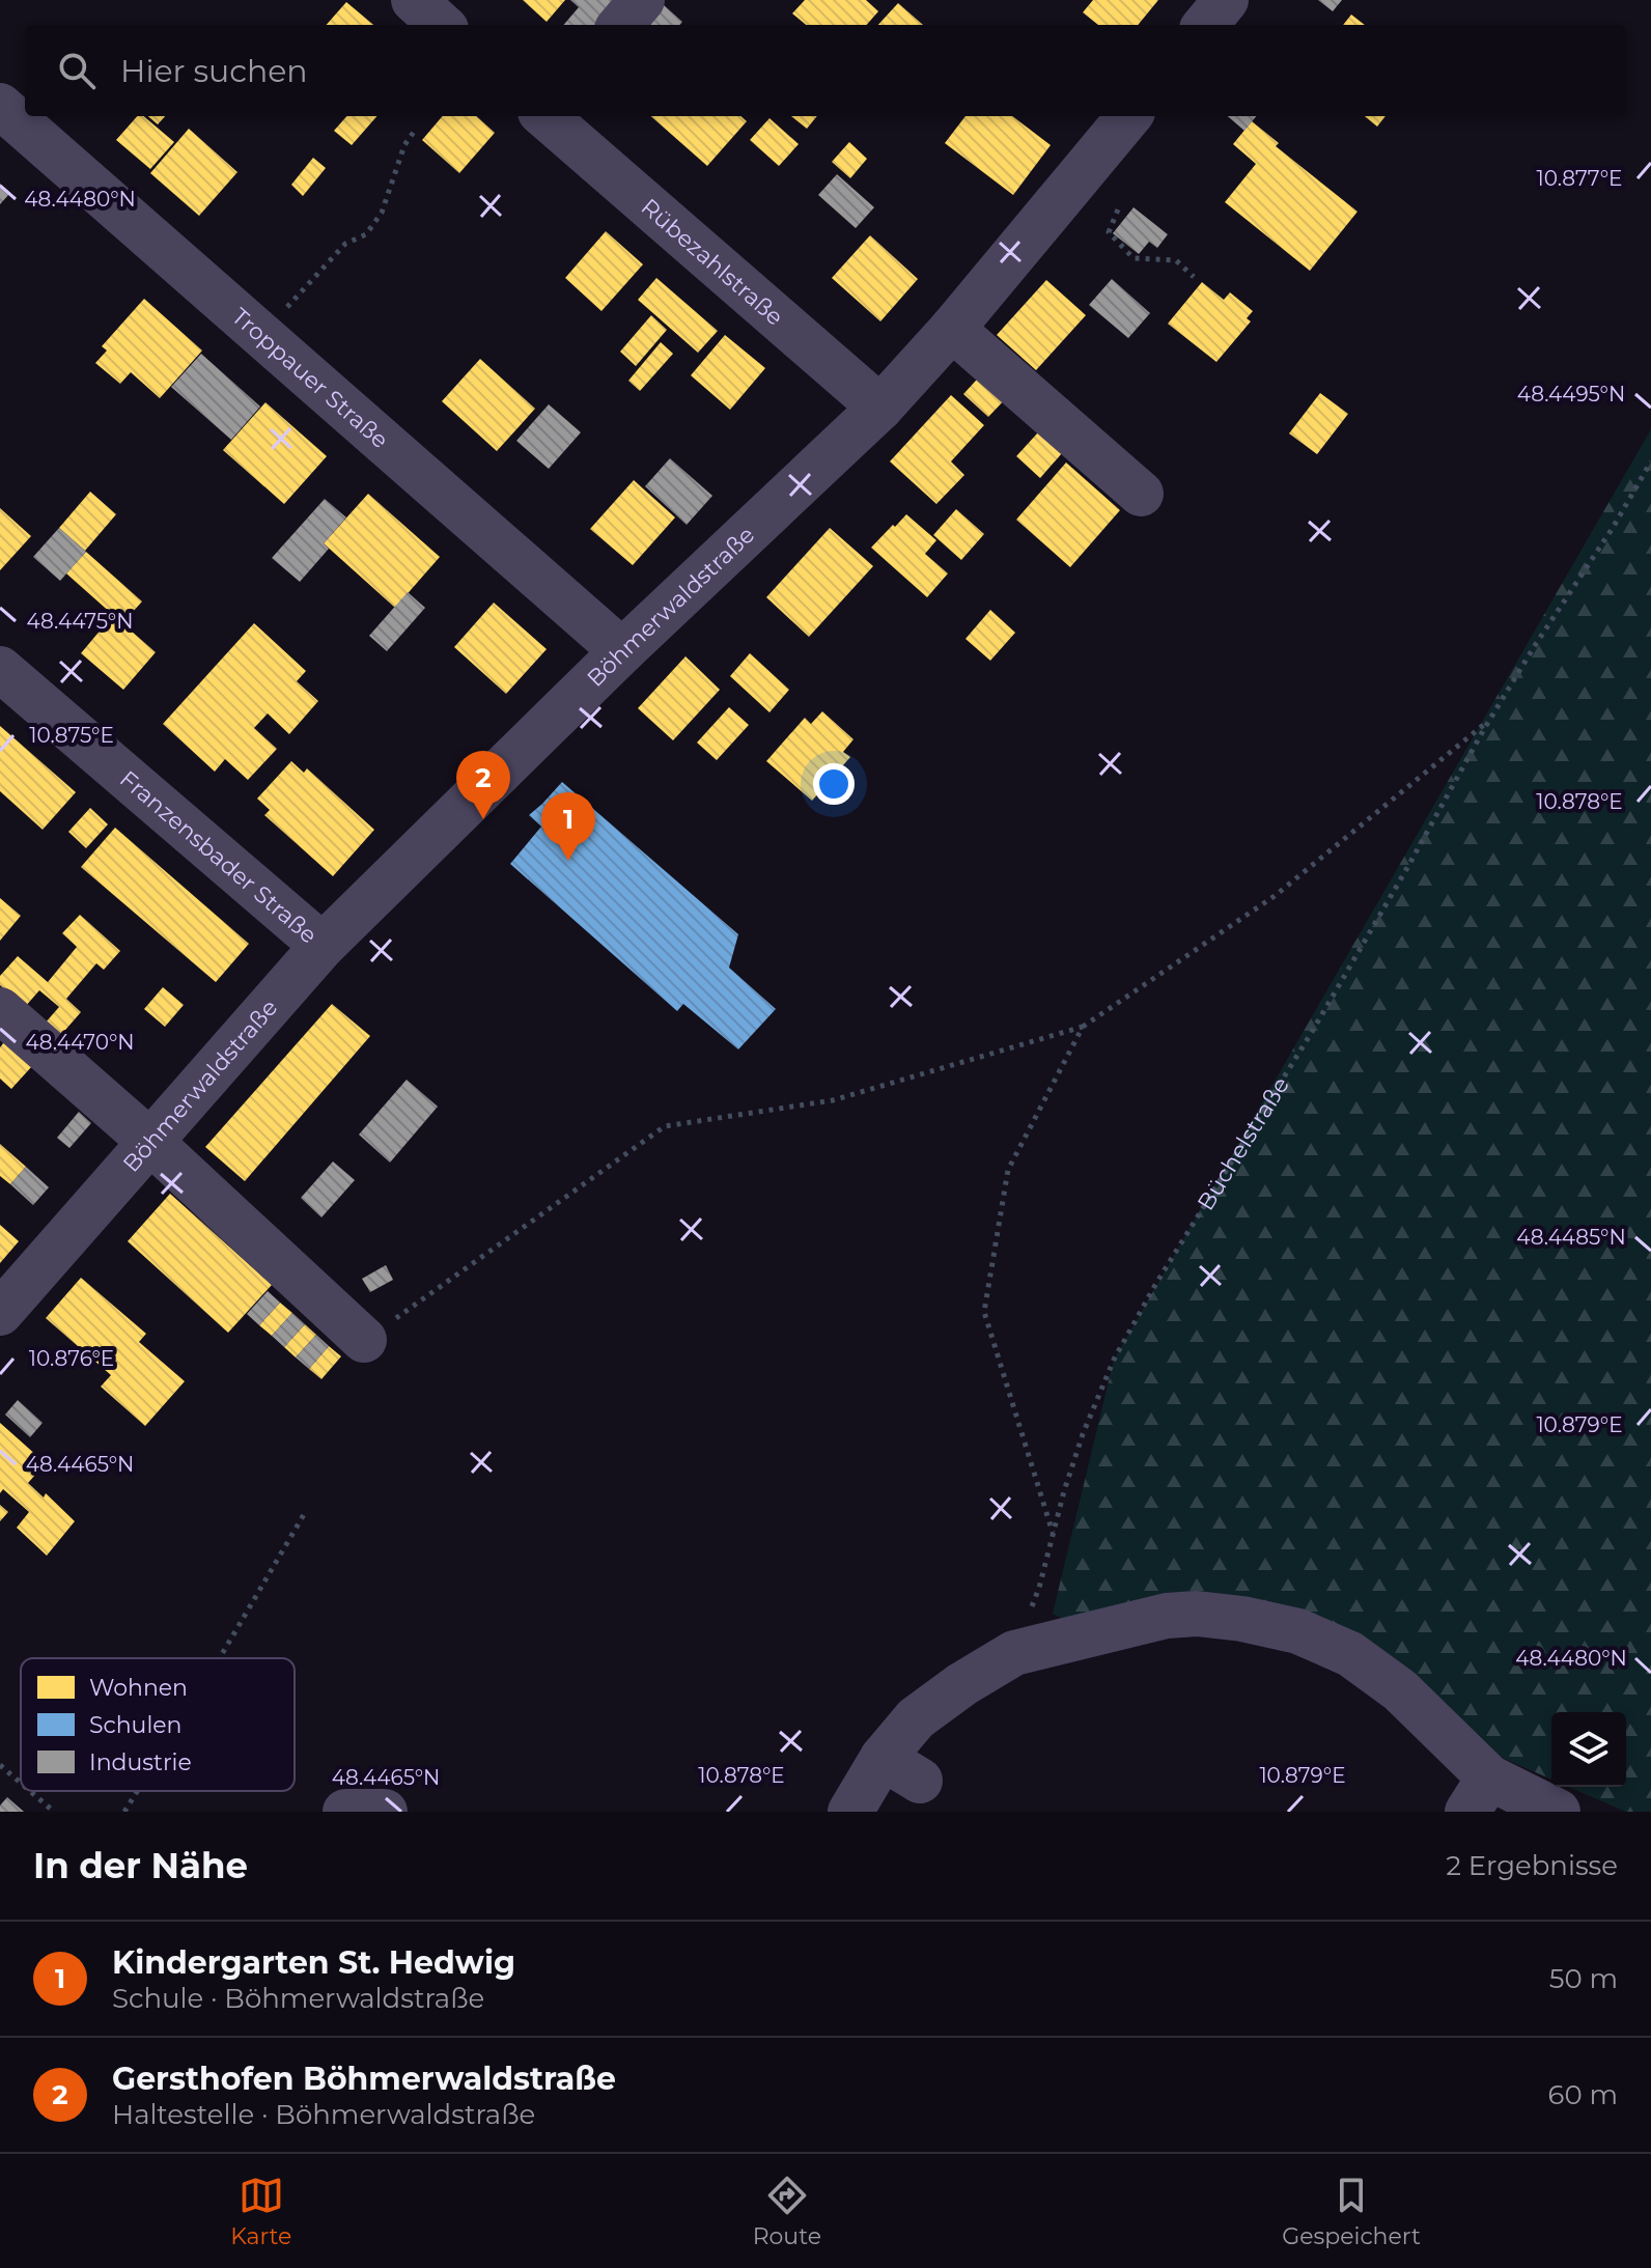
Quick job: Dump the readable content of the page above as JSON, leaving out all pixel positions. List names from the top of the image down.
{
  "streets": {
    "street": [
      "Rübezahlstraße",
      "Troppauer Straße",
      "Böhmerwaldstraße",
      "Franzensbader Straße"
    ],
    "path": ["Büchelstraße"]
  },
  "crossings": [
    ["Rübezahlstraße", "Böhmerwaldstraße"],
    ["Troppauer Straße", "Böhmerwaldstraße"],
    ["Böhmerwaldstraße", "Franzensbader Straße"]
  ],
  "legend": ["Wohnen", "Schulen", "Industrie"],
  "page": {
    "search": "Hier suchen",
    "pins": ["2", "1"],
    "heading": ["In der Nähe", "2 Ergebnisse"],
    "list": [
      {
        "mark": "1",
        "name": "Kindergarten St. Hedwig",
        "note": "Schule · Böhmerwaldstraße",
        "value": "50 m"
      },
      {
        "mark": "2",
        "name": "Gersthofen Böhmerwaldstraße",
        "note": "Haltestelle · Böhmerwaldstraße",
        "value": "60 m"
      }
    ],
    "nav": ["Karte", "Route", "Gespeichert"]
  },
  "coordinates": [
    "10.877°E",
    "48.4480°N",
    "48.4495°N",
    "48.4475°N",
    "10.875°E",
    "10.878°E",
    "48.4470°N",
    "48.4485°N",
    "10.876°E",
    "10.879°E",
    "48.4465°N"
  ]
}
